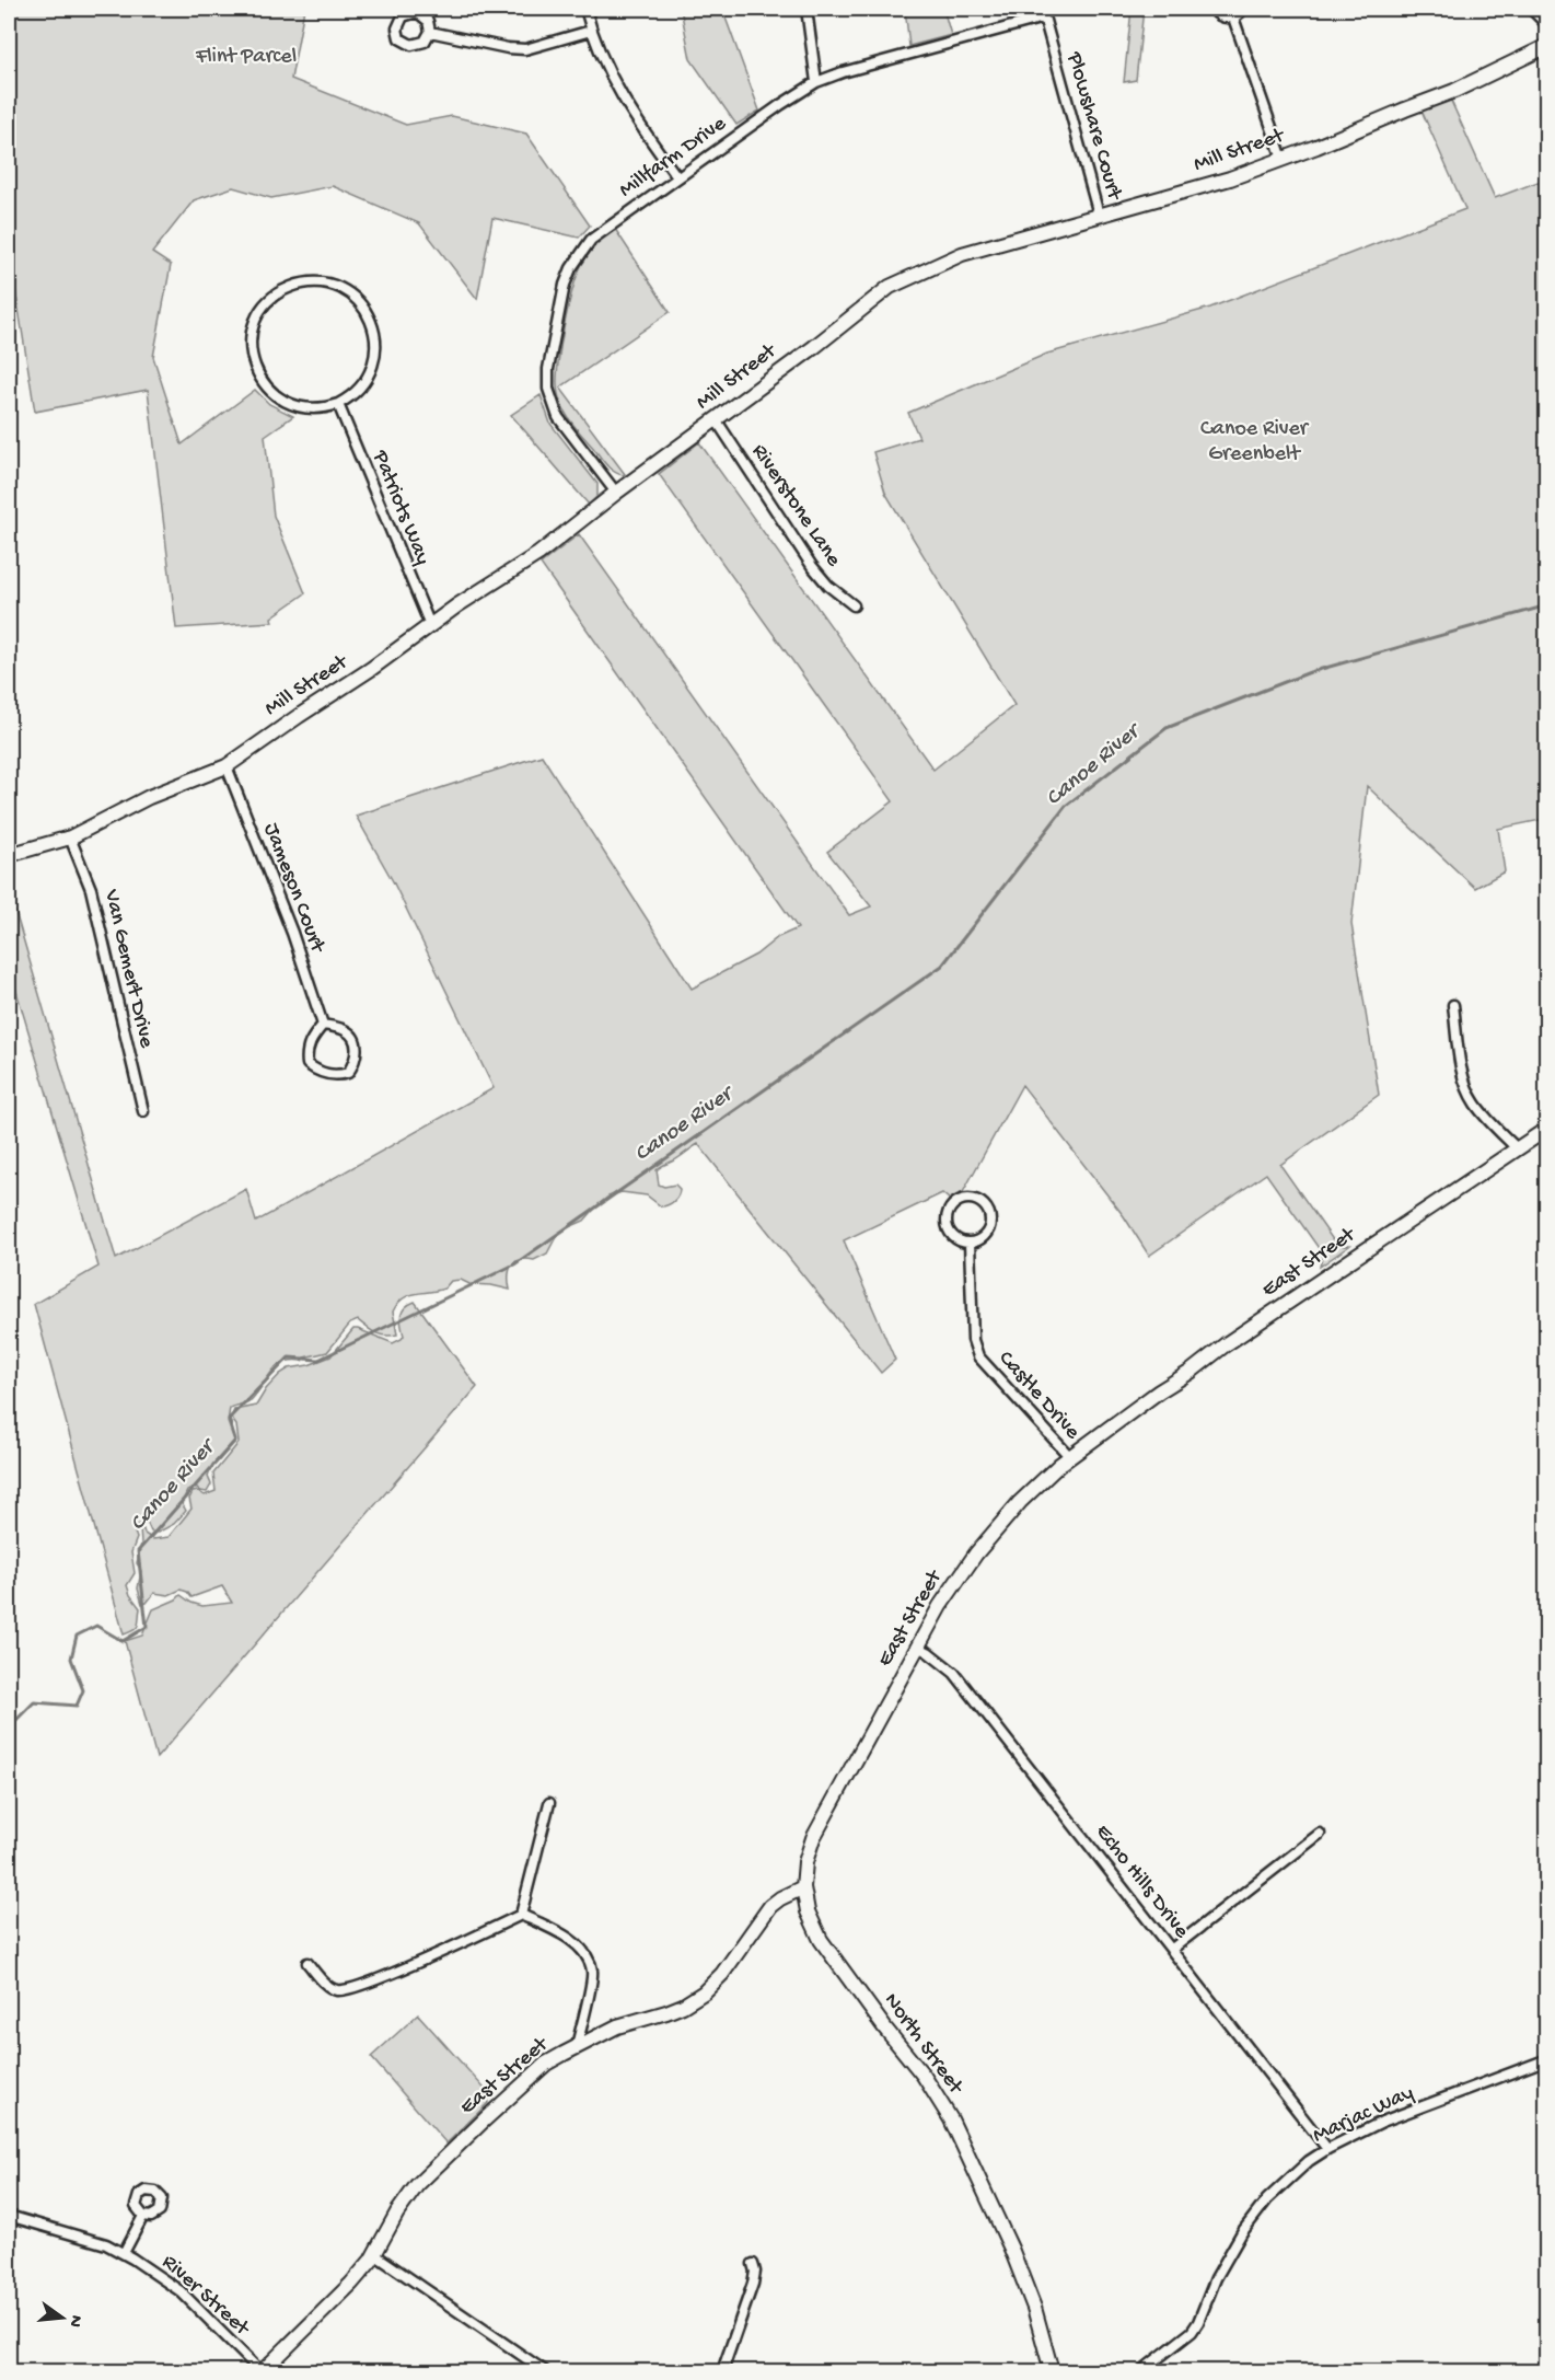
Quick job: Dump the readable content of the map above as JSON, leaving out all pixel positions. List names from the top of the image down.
{
  "streets": {
    "street": [
      "Plowshare Court",
      "Mill Street",
      "Millfarm Drive",
      "Riverstone Lane",
      "Patriots Way",
      "Jameson Court",
      "Van Gemert Drive",
      "East Street",
      "Castle Drive",
      "Echo Hills Drive",
      "North Street",
      "Marjac Way",
      "River Street"
    ]
  },
  "crossings": [
    ["Plowshare Court", "Mill Street"],
    ["Plowshare Court", "Millfarm Drive"],
    ["Mill Street", "Millfarm Drive"],
    ["Mill Street", "Riverstone Lane"],
    ["Mill Street", "Patriots Way"],
    ["Mill Street", "Jameson Court"],
    ["Mill Street", "Van Gemert Drive"],
    ["East Street", "Castle Drive"],
    ["East Street", "Echo Hills Drive"],
    ["East Street", "North Street"],
    ["East Street", "River Street"],
    ["Echo Hills Drive", "Marjac Way"]
  ],
  "water": ["Canoe River"],
  "parks": ["Flint Parcel", "Canoe River Greenbelt"],
  "north": "right"
}
